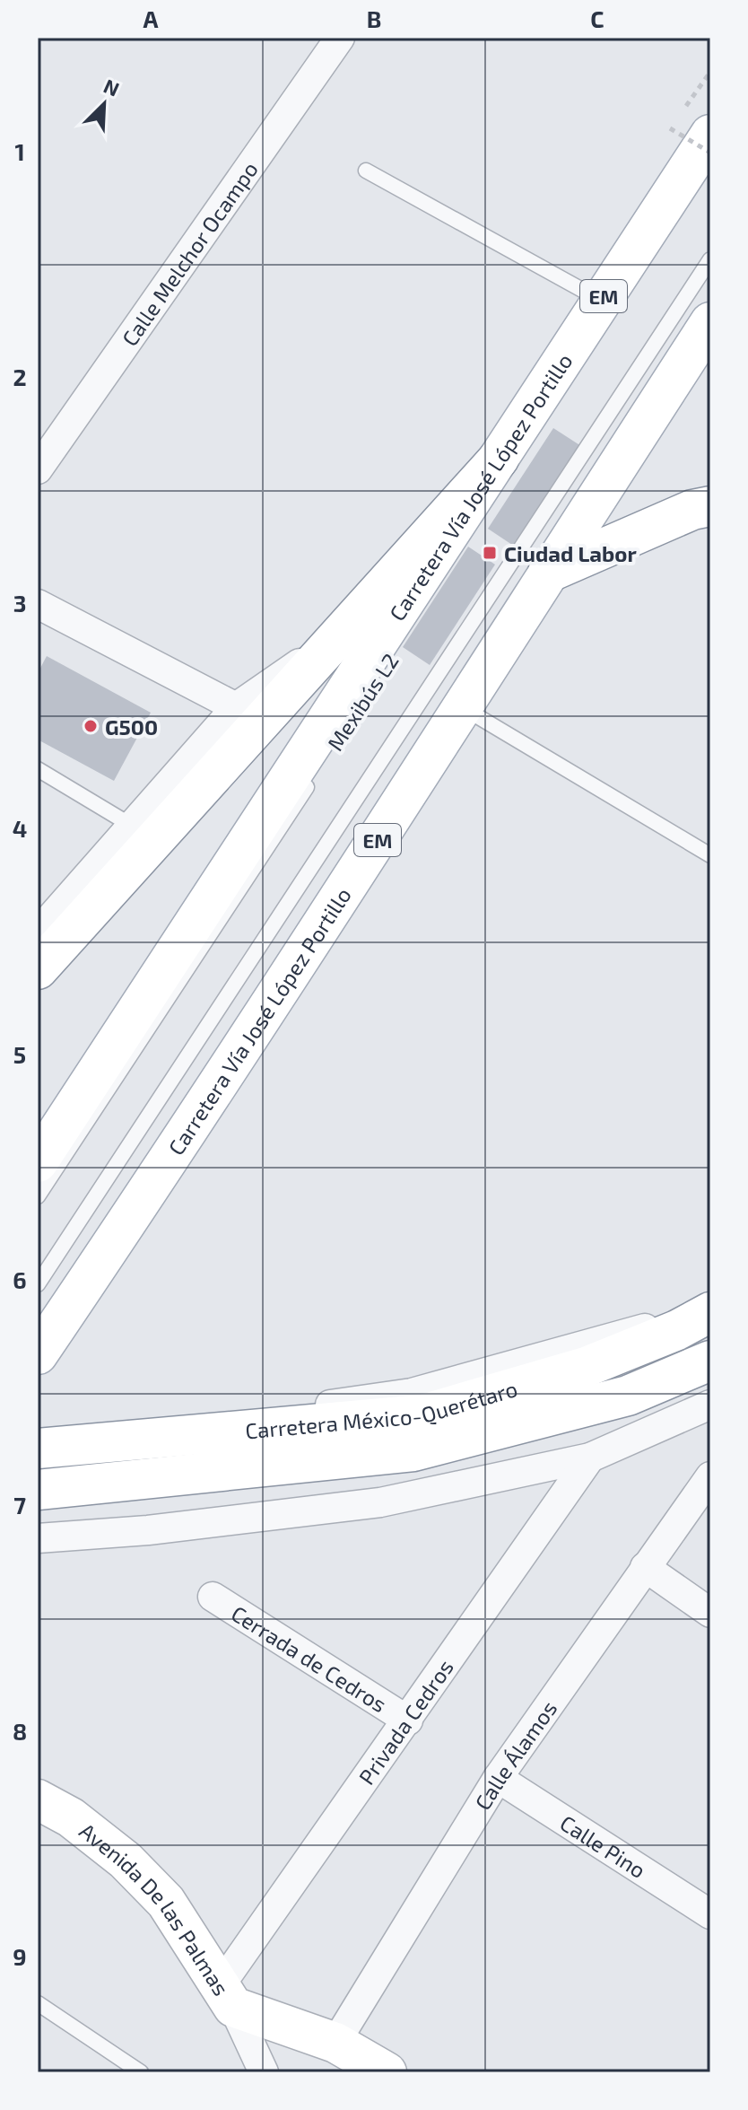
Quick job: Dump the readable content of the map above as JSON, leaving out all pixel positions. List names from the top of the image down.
{
  "streets": {
    "main road": [
      "EM",
      "Carretera Vía José López Portillo",
      "Carretera México-Querétaro",
      "Avenida De las Palmas"
    ],
    "street": [
      "Calle Melchor Ocampo",
      "Cerrada de Cedros",
      "Privada Cedros",
      "Calle Álamos",
      "Calle Pino"
    ]
  },
  "crossings": [
    ["Cerrada de Cedros", "Privada Cedros"],
    ["Privada Cedros", "Avenida De las Palmas"],
    ["Calle Álamos", "Calle Pino"],
    ["Calle Álamos", "Avenida De las Palmas"]
  ],
  "places": {
    "transit": ["Ciudad Labor"],
    "other": ["G500"]
  },
  "north": "top right",
  "grid": {
    "columns": ["A", "B", "C"],
    "rows": [
      "1",
      "2",
      "3",
      "4",
      "5",
      "6",
      "7",
      "8",
      "9"
    ]
  }
}
